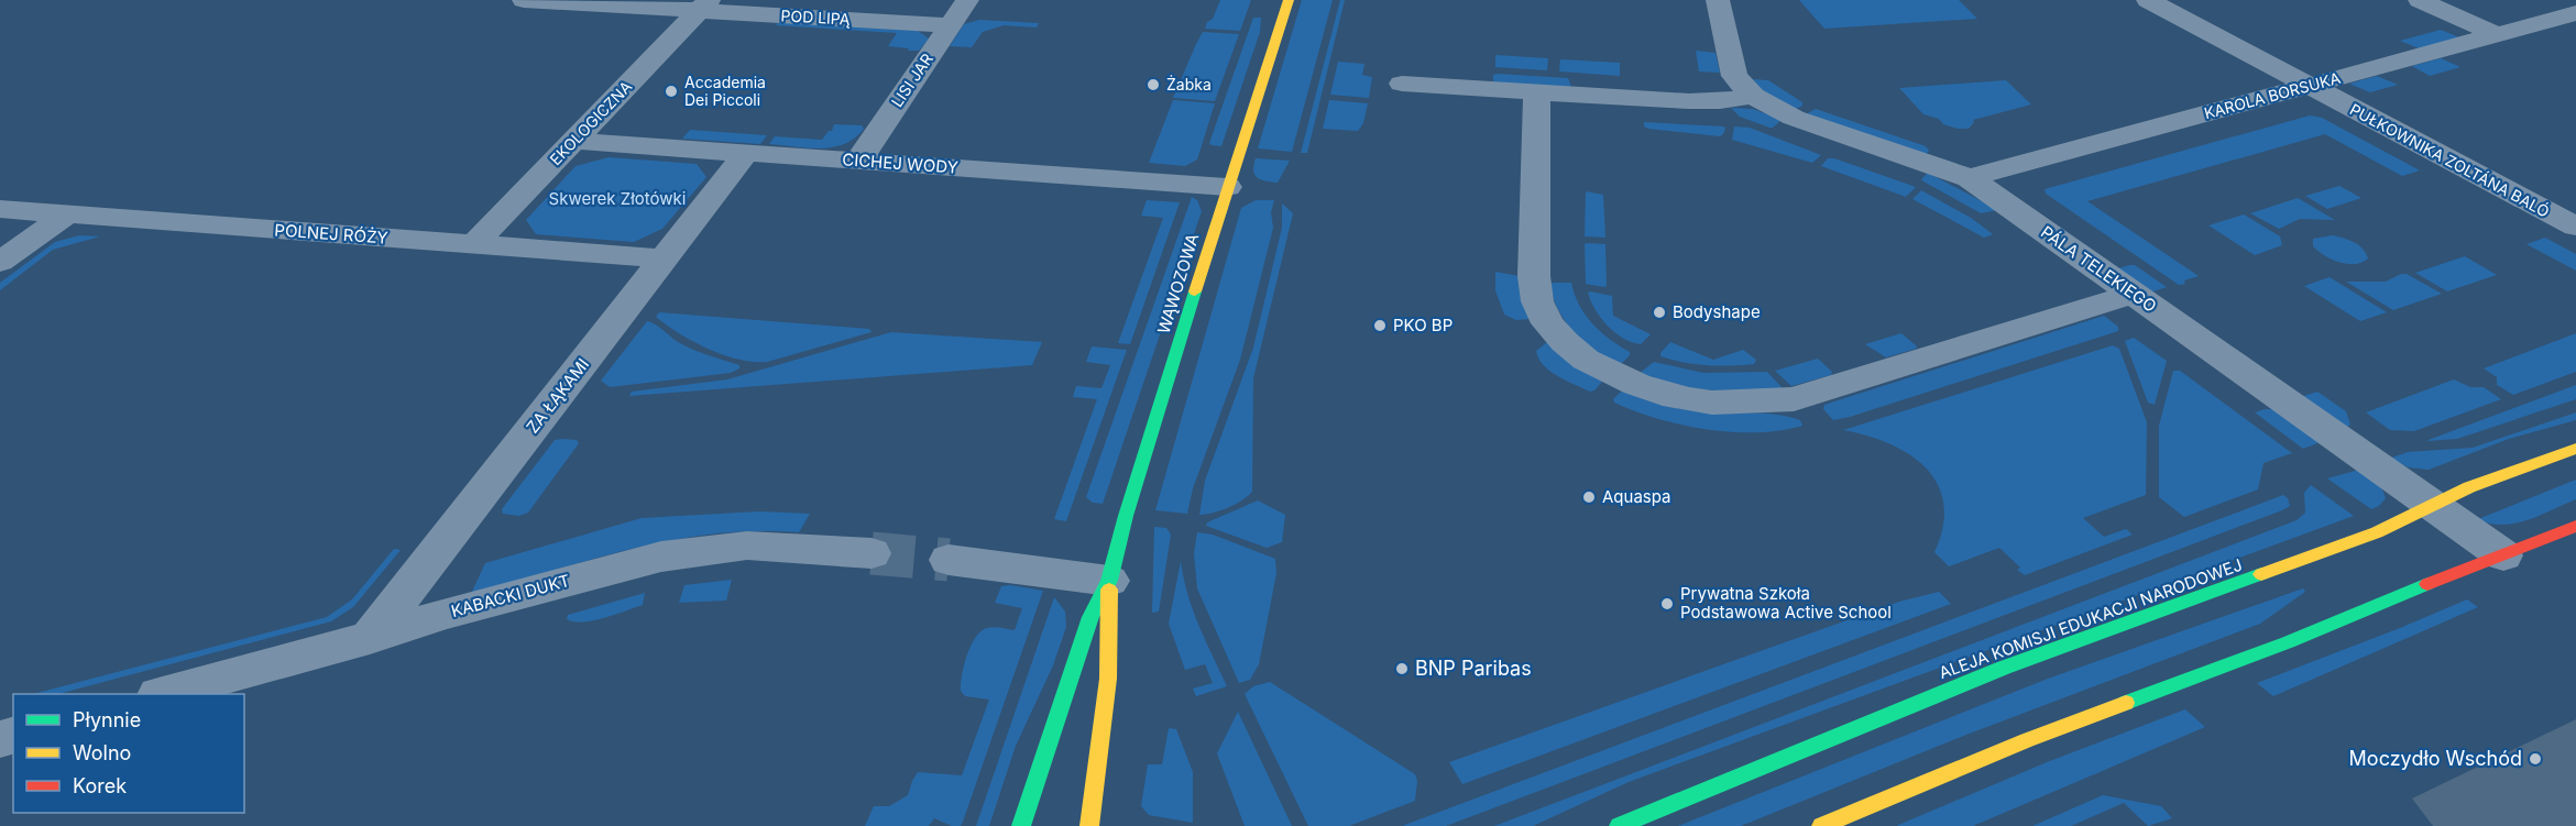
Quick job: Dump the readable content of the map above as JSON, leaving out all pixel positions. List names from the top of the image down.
{
  "streets": {
    "street": [
      "POD LIPĄ",
      "LISI JAR",
      "KAROLA BORSUKA",
      "EKOLOGICZNA",
      "PUŁKOWNIKA ZOLTÁNA BALÓ",
      "CICHEJ WODY",
      "POLNEJ RÓŻY",
      "PÁLA TELEKIEGO",
      "WĄWOZOWA",
      "ZA ŁĄKAMI",
      "KABACKI DUKT",
      "ALEJA KOMISJI EDUKACJI NARODOWEJ"
    ]
  },
  "crossings": [
    ["POD LIPĄ", "LISI JAR"],
    ["POD LIPĄ", "EKOLOGICZNA"],
    ["LISI JAR", "CICHEJ WODY"],
    ["KAROLA BORSUKA", "PUŁKOWNIKA ZOLTÁNA BALÓ"],
    ["KAROLA BORSUKA", "PÁLA TELEKIEGO"],
    ["EKOLOGICZNA", "CICHEJ WODY"],
    ["EKOLOGICZNA", "POLNEJ RÓŻY"],
    ["CICHEJ WODY", "WĄWOZOWA"],
    ["CICHEJ WODY", "ZA ŁĄKAMI"],
    ["POLNEJ RÓŻY", "ZA ŁĄKAMI"],
    ["PÁLA TELEKIEGO", "ALEJA KOMISJI EDUKACJI NARODOWEJ"],
    ["ZA ŁĄKAMI", "KABACKI DUKT"]
  ],
  "parks": ["Skwerek Złotówki"],
  "places": [
    "Żabka",
    "Accademia Dei Piccoli",
    "Bodyshape",
    "PKO BP",
    "Aquaspa",
    "Prywatna Szkoła Podstawowa Active School",
    "BNP Paribas",
    "Moczydło Wschód"
  ],
  "legend": ["Płynnie", "Wolno", "Korek"]
}
